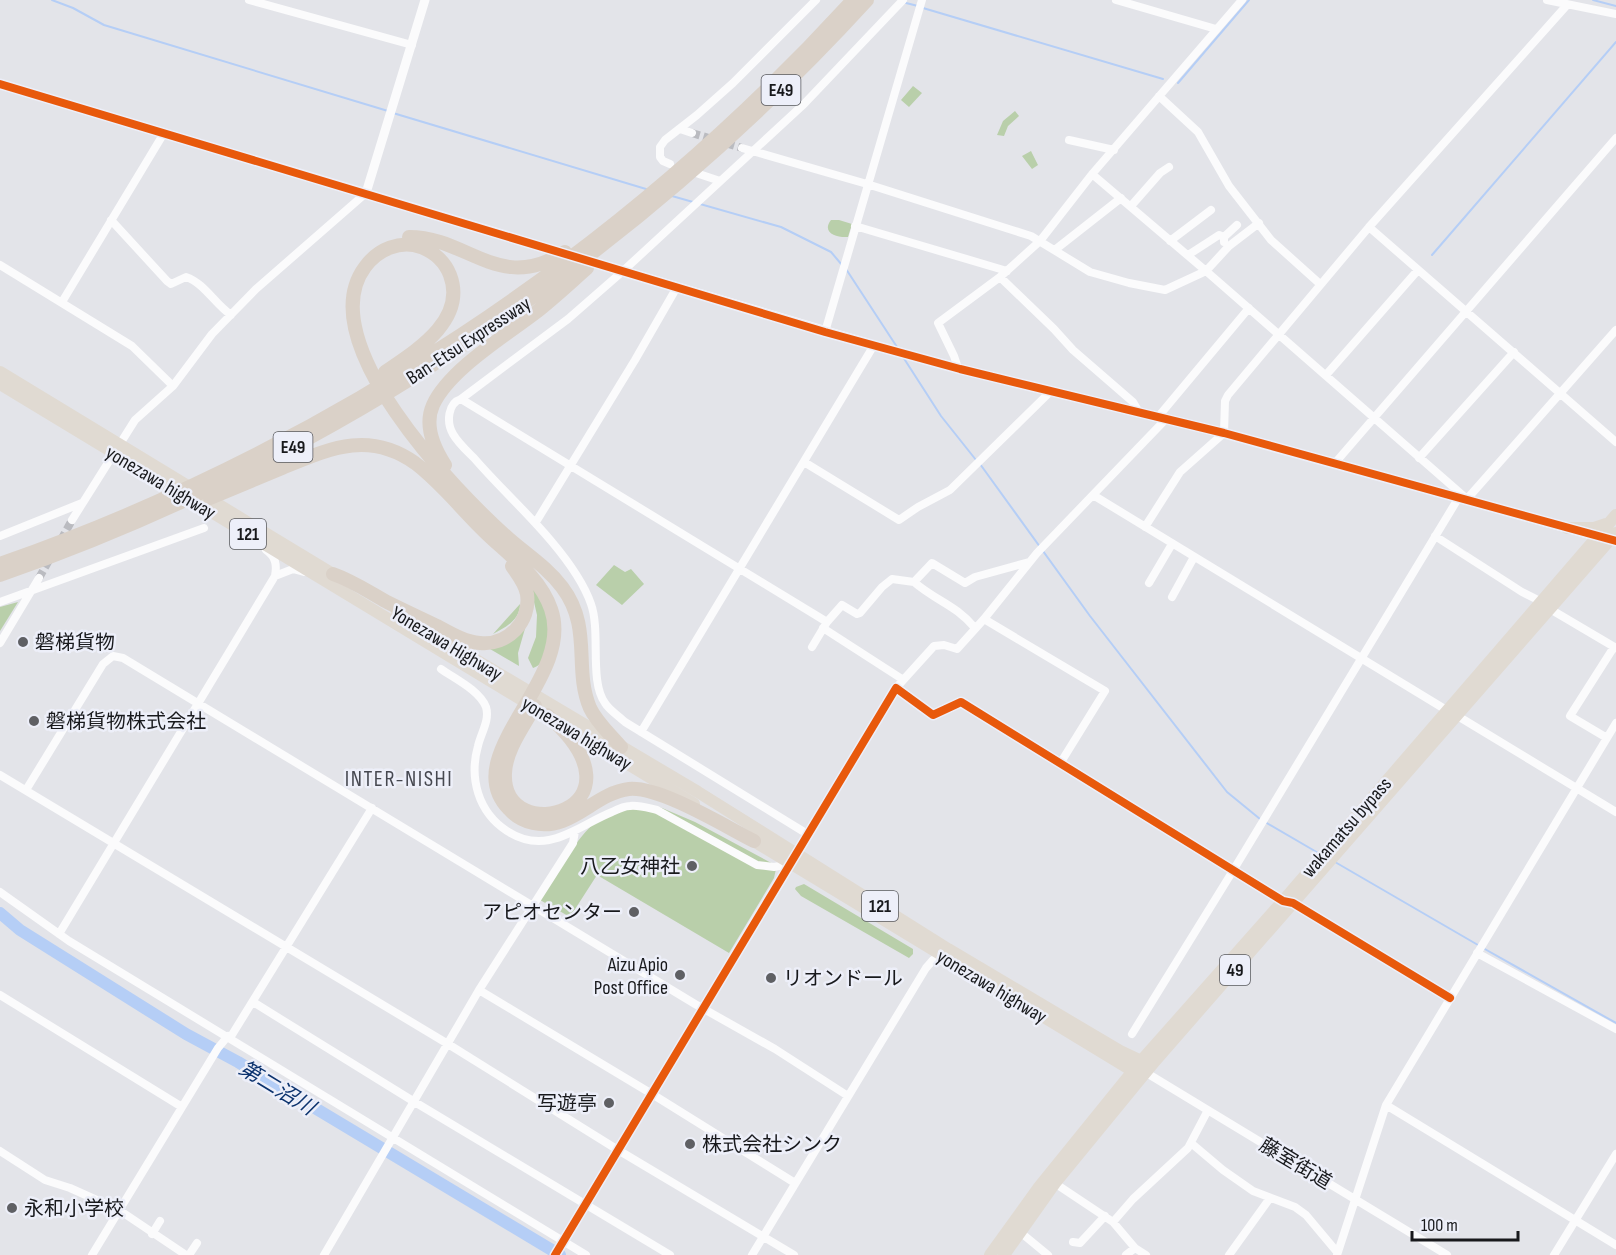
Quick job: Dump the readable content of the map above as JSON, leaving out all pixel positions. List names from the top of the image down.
{
  "streets": {
    "highway": [
      "E49",
      "Ban-Etsu Expressway",
      "yonezawa highway",
      "121",
      "Yonezawa Highway",
      "wakamatsu bypass",
      "49"
    ],
    "street": ["藤室街道"]
  },
  "crossings": [
    ["yonezawa highway", "Yonezawa Highway"],
    ["yonezawa highway", "wakamatsu bypass"],
    ["yonezawa highway", "藤室街道"],
    ["Yonezawa Highway", "wakamatsu bypass"],
    ["Yonezawa Highway", "藤室街道"],
    ["wakamatsu bypass", "藤室街道"]
  ],
  "districts": ["INTER-NISHI"],
  "water": ["第二沼川"],
  "places": [
    "磐梯貨物",
    "磐梯貨物株式会社",
    "八乙女神社",
    "アピオセンター",
    "Aizu Apio Post Office",
    "リオンドール",
    "写遊亭",
    "株式会社シンク",
    "永和小学校"
  ],
  "scale_bar": "100 m"
}
